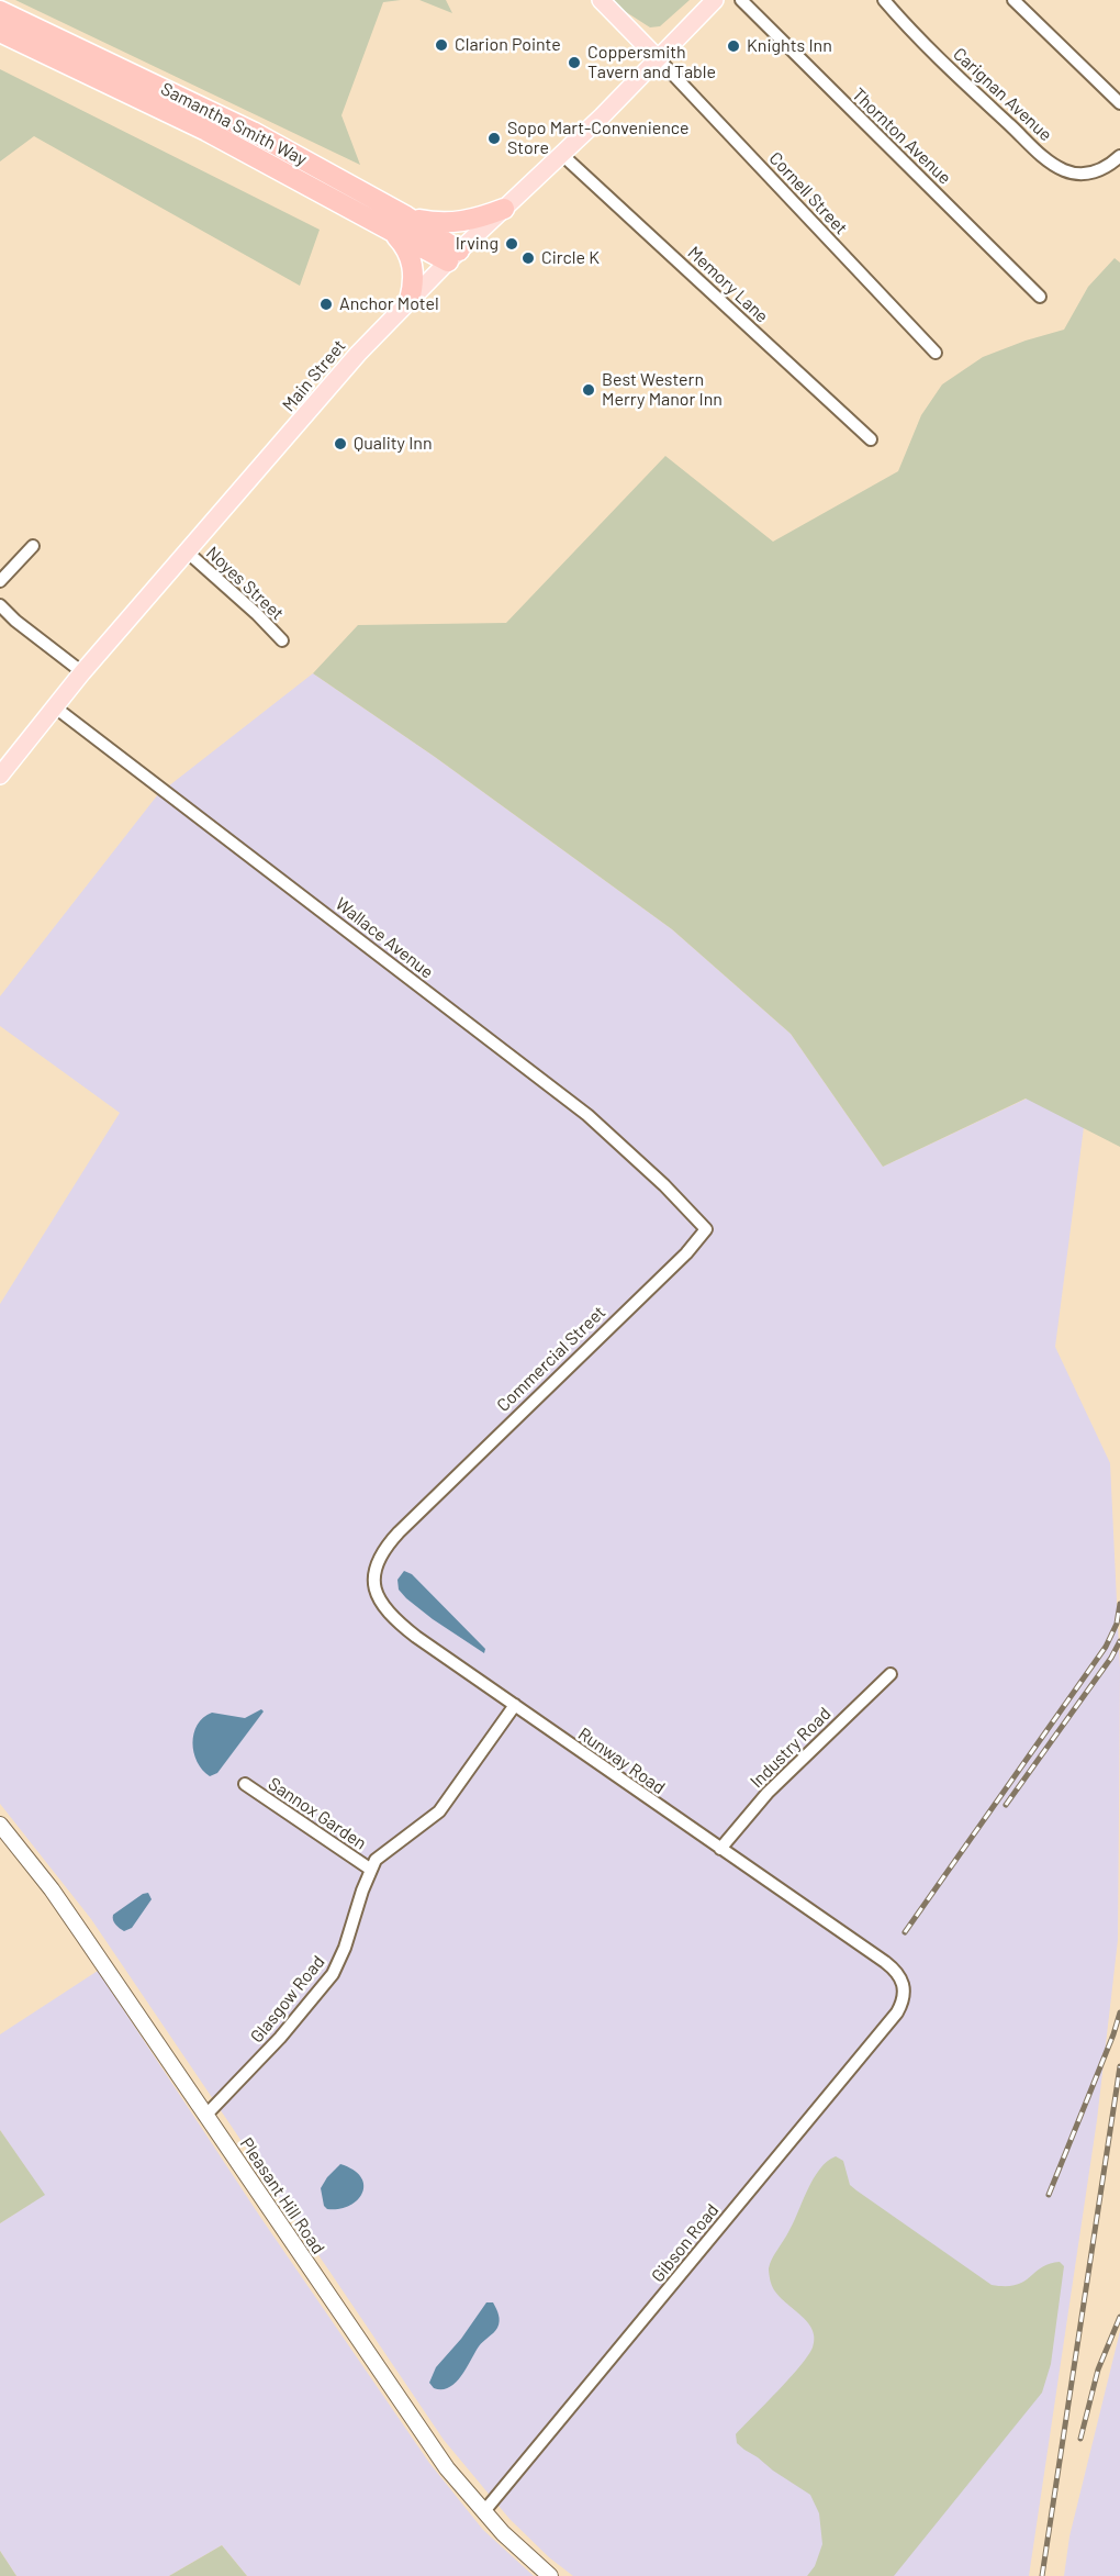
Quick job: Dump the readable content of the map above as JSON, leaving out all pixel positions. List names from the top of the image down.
{
  "streets": {
    "highway": ["Samantha Smith Way"],
    "main road": ["Main Street"],
    "street": [
      "Carignan Avenue",
      "Thornton Avenue",
      "Cornell Street",
      "Memory Lane",
      "Noyes Street",
      "Wallace Avenue",
      "Commercial Street",
      "Industry Road",
      "Runway Road",
      "Sannox Garden",
      "Glasgow Road",
      "Pleasant Hill Road",
      "Gibson Road"
    ]
  },
  "crossings": [
    ["Samantha Smith Way", "Main Street"],
    ["Cornell Street", "Main Street"],
    ["Memory Lane", "Main Street"],
    ["Main Street", "Noyes Street"],
    ["Main Street", "Wallace Avenue"],
    ["Wallace Avenue", "Commercial Street"],
    ["Commercial Street", "Runway Road"],
    ["Industry Road", "Runway Road"],
    ["Runway Road", "Glasgow Road"],
    ["Runway Road", "Gibson Road"],
    ["Sannox Garden", "Glasgow Road"],
    ["Glasgow Road", "Pleasant Hill Road"],
    ["Pleasant Hill Road", "Gibson Road"]
  ],
  "places": [
    "Clarion Pointe",
    "Knights Inn",
    "Coppersmith Tavern and Table",
    "Sopo Mart-Convenience Store",
    "Irving",
    "Circle K",
    "Anchor Motel",
    "Best Western Merry Manor Inn",
    "Quality Inn"
  ]
}
